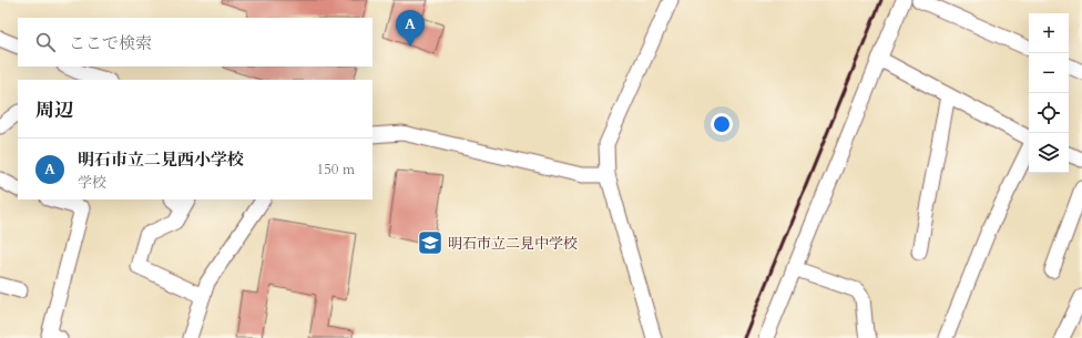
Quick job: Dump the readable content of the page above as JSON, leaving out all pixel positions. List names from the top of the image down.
{
  "places": {
    "school or university": ["明石市立二見中学校"]
  },
  "page": {
    "pins": "A",
    "map_buttons": ["+", "−"],
    "search": "ここで検索",
    "heading": "周辺",
    "list": [
      {
        "mark": "A",
        "name": "明石市立二見西小学校",
        "note": "学校",
        "value": "150 m"
      }
    ]
  }
}
